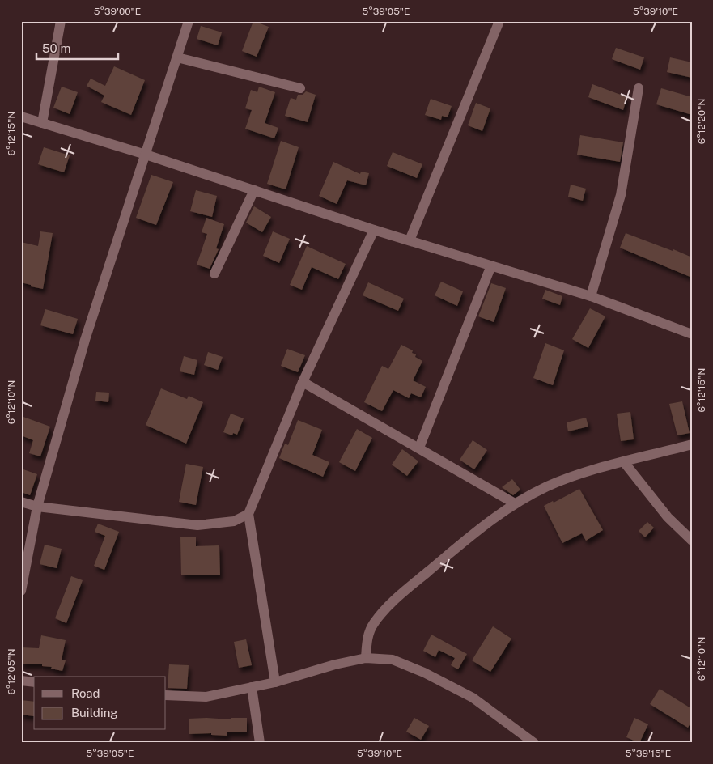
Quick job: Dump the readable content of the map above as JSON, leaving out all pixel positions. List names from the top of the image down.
{
  "legend": ["Road", "Building"],
  "scale_bar": "50 m",
  "coordinates": [
    "5°39'00\"E",
    "5°39'05\"E",
    "5°39'10\"E",
    "6°12'20\"N",
    "6°12'15\"N",
    "6°12'10\"N",
    "6°12'05\"N",
    "5°39'15\"E"
  ]
}
